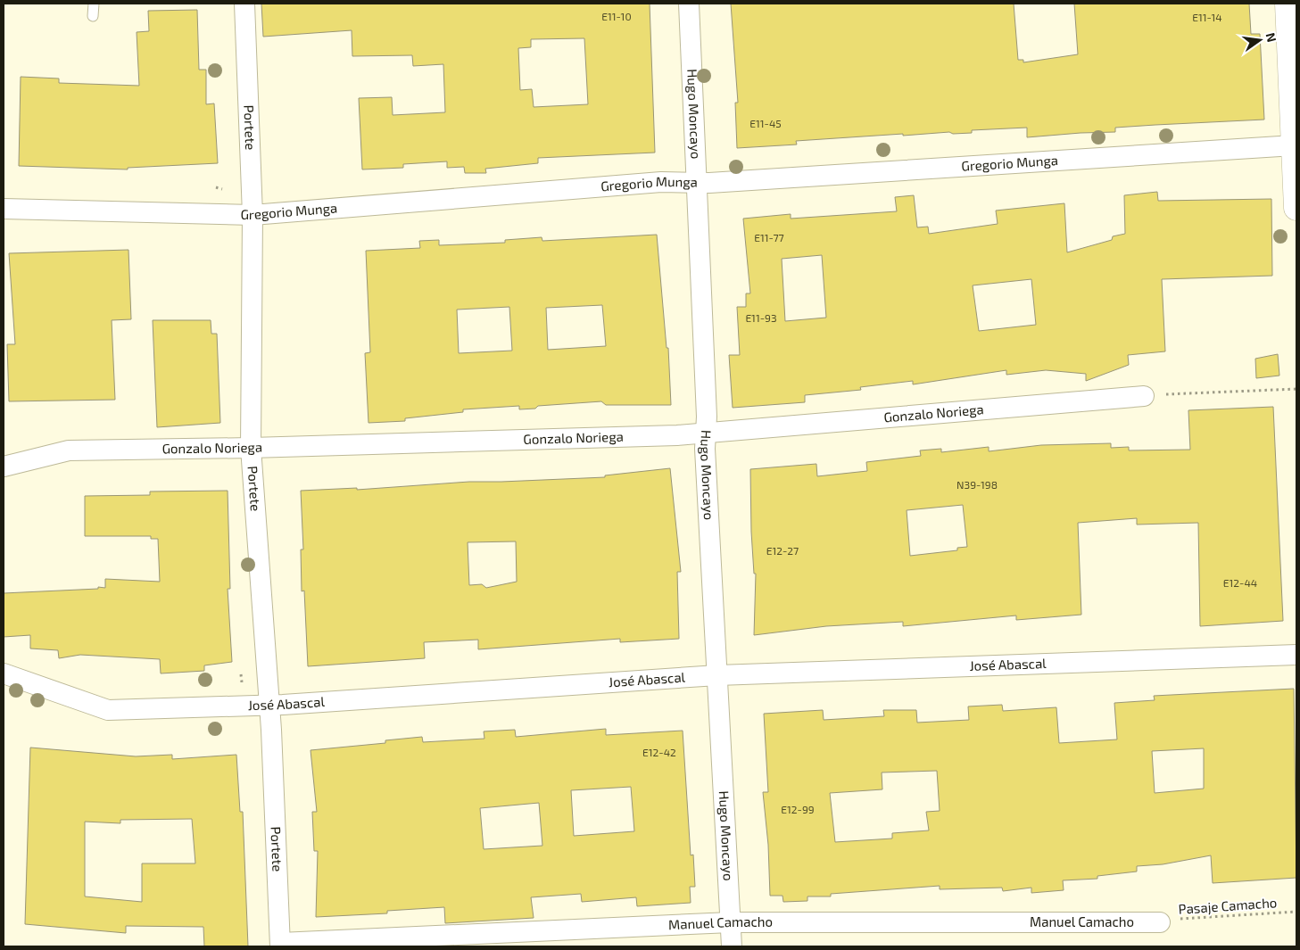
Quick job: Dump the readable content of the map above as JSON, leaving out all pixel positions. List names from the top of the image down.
{
  "streets": {
    "street": [
      "Hugo Moncayo",
      "Portete",
      "Gregorio Munga",
      "Gonzalo Noriega",
      "José Abascal",
      "Manuel Camacho"
    ],
    "path": ["Pasaje Camacho"]
  },
  "crossings": [
    ["Hugo Moncayo", "Gregorio Munga"],
    ["Hugo Moncayo", "Gonzalo Noriega"],
    ["Hugo Moncayo", "José Abascal"],
    ["Hugo Moncayo", "Manuel Camacho"],
    ["Portete", "Gregorio Munga"],
    ["Portete", "Gonzalo Noriega"],
    ["Portete", "José Abascal"],
    ["Portete", "Manuel Camacho"],
    ["Pasaje Camacho", "Manuel Camacho"]
  ],
  "house_numbers": [
    "E11-10",
    "E11-14",
    "E11-45",
    "E11-77",
    "E11-93",
    "N39-198",
    "E12-27",
    "E12-44",
    "E12-42",
    "E12-99"
  ],
  "north": "right"
}
